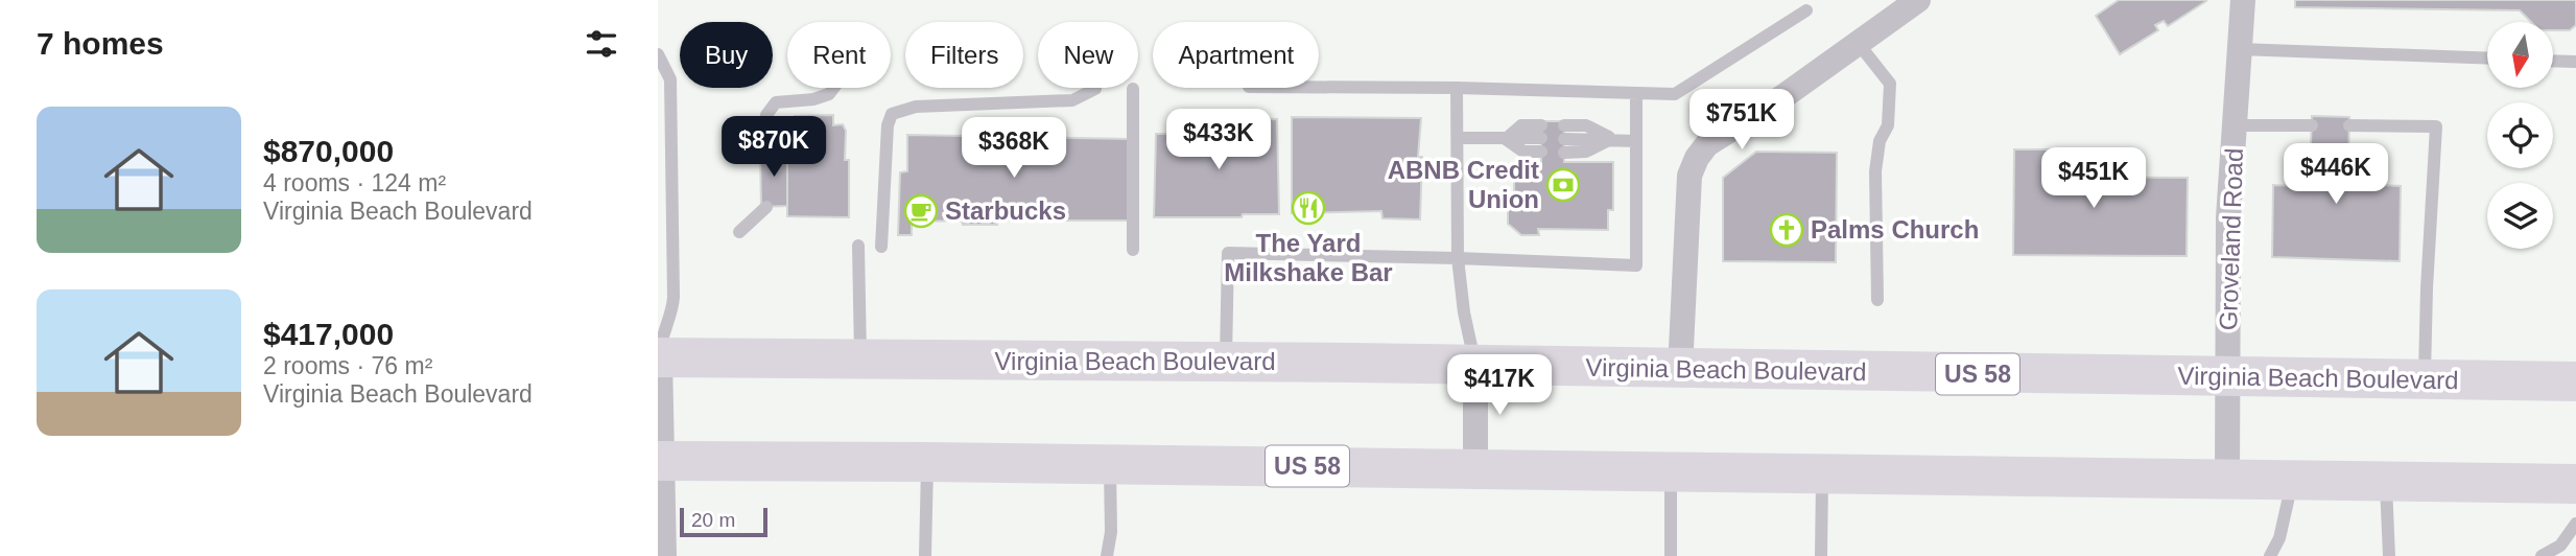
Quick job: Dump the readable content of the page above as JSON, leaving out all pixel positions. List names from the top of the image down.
{
  "streets": {
    "main road": ["Virginia Beach Boulevard", "US 58"],
    "street": ["Groveland Road"]
  },
  "crossings": [
    ["Groveland Road", "Virginia Beach Boulevard"],
    ["Groveland Road", "US 58"]
  ],
  "places": {
    "bank": ["ABNB Credit Union"],
    "restaurant": ["The Yard Milkshake Bar"],
    "cafe": ["Starbucks"],
    "church": ["Palms Church"]
  },
  "scale_bar": "20 m",
  "north": "bottom",
  "page": {
    "heading": "7 homes",
    "chip": [
      "Buy",
      "Rent",
      "Filters",
      "New",
      "Apartment"
    ],
    "list": [
      {
        "name": "$870,000",
        "note": "4 rooms · 124 m² · Virginia Beach Boulevard"
      },
      {
        "name": "$417,000",
        "note": "2 rooms · 76 m² · Virginia Beach Boulevard"
      }
    ],
    "price": [
      "$751K",
      "$433K",
      "$870K",
      "$368K",
      "$446K",
      "$451K",
      "$417K"
    ],
    "scale": "20 m"
  }
}
